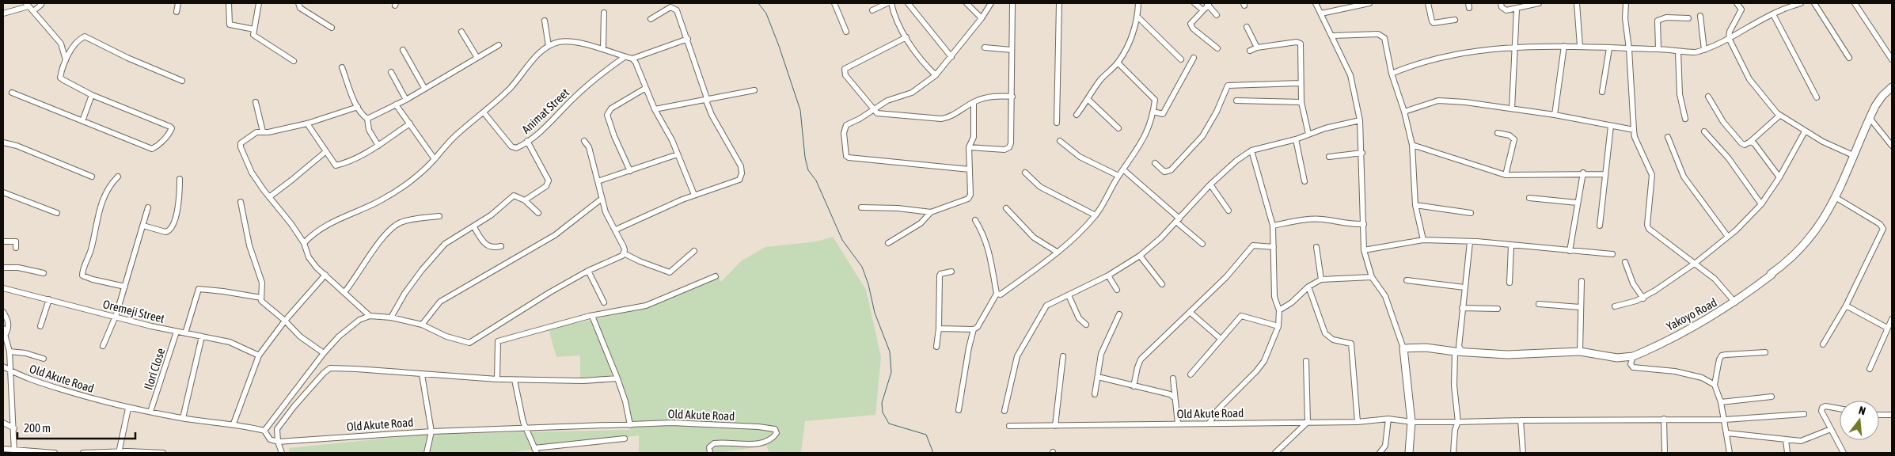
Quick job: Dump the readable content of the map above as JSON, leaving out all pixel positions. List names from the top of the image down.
{
  "streets": {
    "main road": ["Yakoyo Road"],
    "street": [
      "Animat Street",
      "Oremeji Street",
      "Ilori Close",
      "Old Akute Road"
    ]
  },
  "crossings": [
    ["Oremeji Street", "Ilori Close"],
    ["Ilori Close", "Old Akute Road"]
  ],
  "scale_bar": "200 m",
  "north": "top"
}
